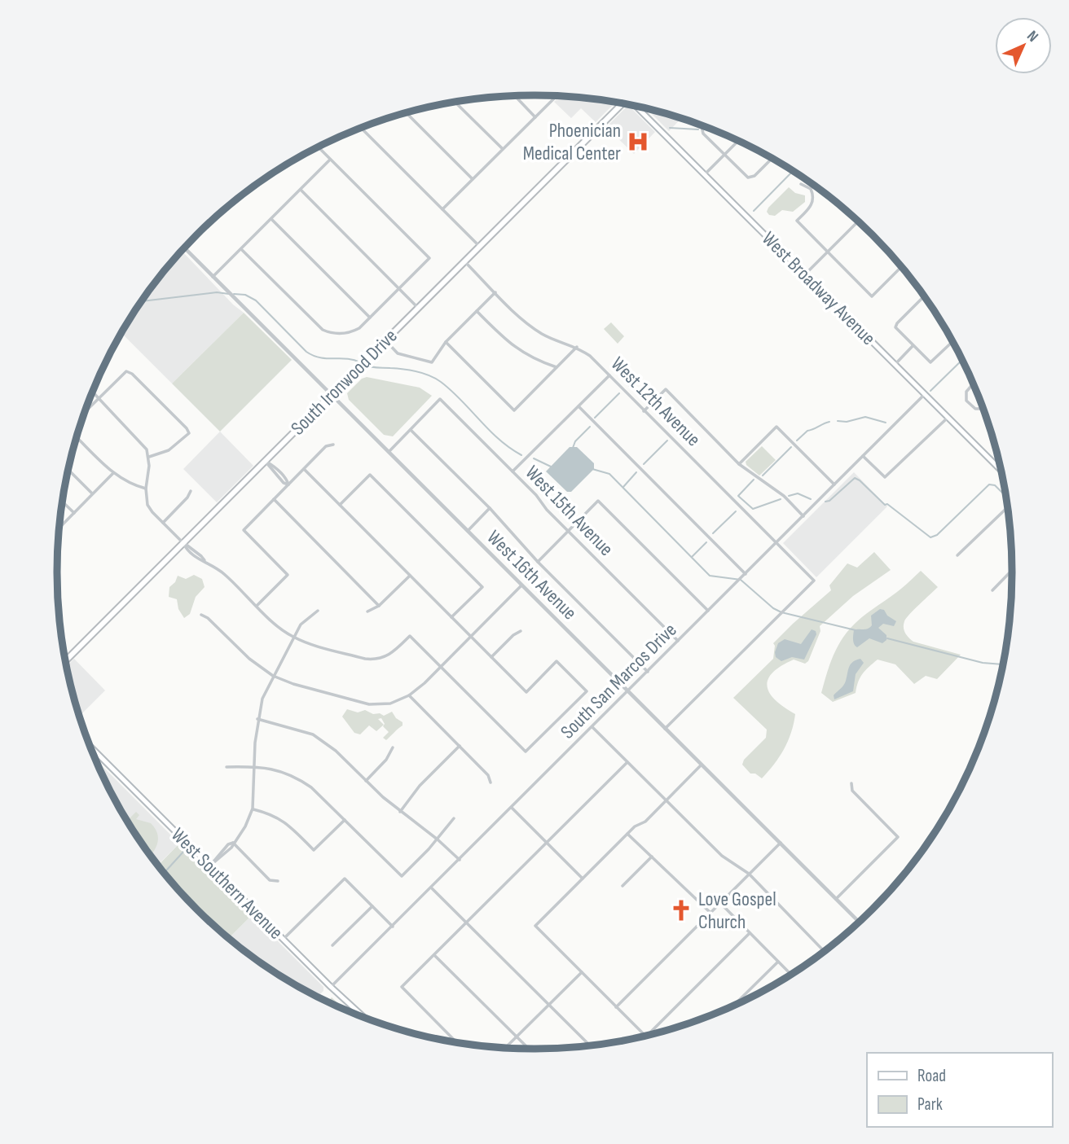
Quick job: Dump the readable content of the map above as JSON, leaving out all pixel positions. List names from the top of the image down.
{
  "streets": {
    "main road": ["West Broadway Avenue", "South Ironwood Drive", "West Southern Avenue"],
    "street": [
      "West 12th Avenue",
      "West 15th Avenue",
      "West 16th Avenue",
      "South San Marcos Drive"
    ]
  },
  "crossings": [
    ["West Broadway Avenue", "South San Marcos Drive"],
    ["South Ironwood Drive", "West 12th Avenue"],
    ["South Ironwood Drive", "West 16th Avenue"],
    ["West 12th Avenue", "West 16th Avenue"],
    ["West 12th Avenue", "South San Marcos Drive"],
    ["West 15th Avenue", "South San Marcos Drive"],
    ["West 16th Avenue", "South San Marcos Drive"],
    ["South San Marcos Drive", "West Southern Avenue"]
  ],
  "places": {
    "hospital": ["Phoenician Medical Center"],
    "church": ["Love Gospel Church"]
  },
  "legend": ["Road", "Park"],
  "north": "top right"
}
